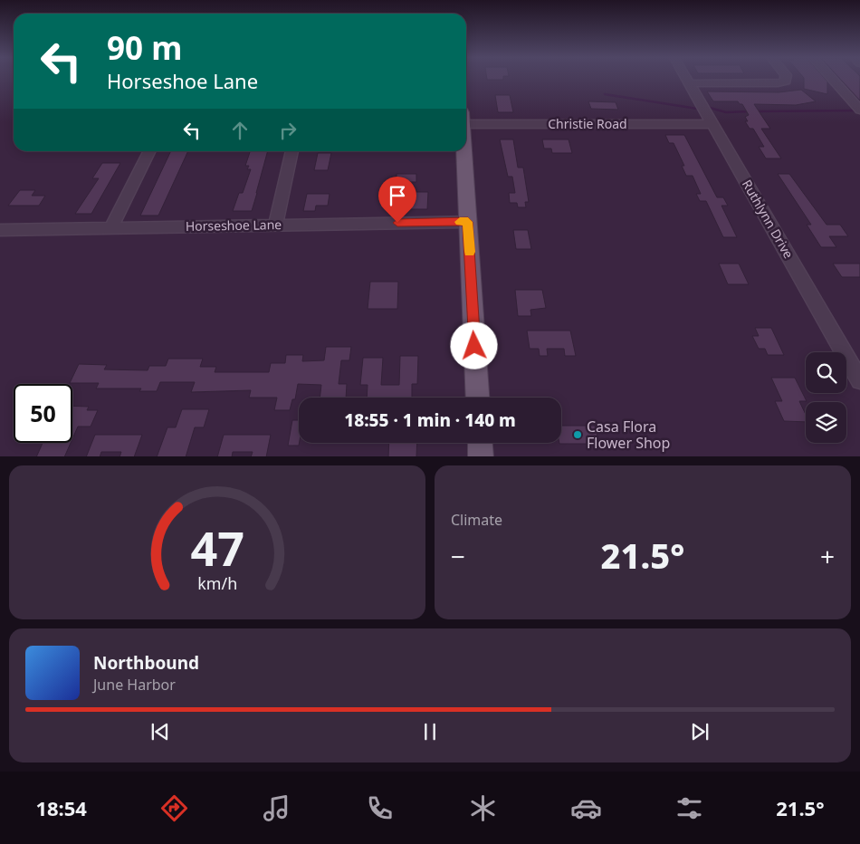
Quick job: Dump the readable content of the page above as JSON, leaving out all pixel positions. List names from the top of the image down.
{
  "streets": {
    "street": ["Christie Road", "Ruthlynn Drive", "Horseshoe Lane"]
  },
  "crossings": [
    ["Christie Road", "Ruthlynn Drive"]
  ],
  "places": ["Casa Flora Flower Shop"],
  "page": {
    "turn": ["90 m", "Horseshoe Lane"],
    "limit": "50",
    "trip": "18:55 · 1 min · 140 m",
    "tile": "Climate",
    "heat": ["−", "21.5°", "+"],
    "song": ["Northbound", "June Harbor"],
    "tabs": ["18:54", "21.5°"],
    "gauge": ["47", "km/h"]
  }
}
